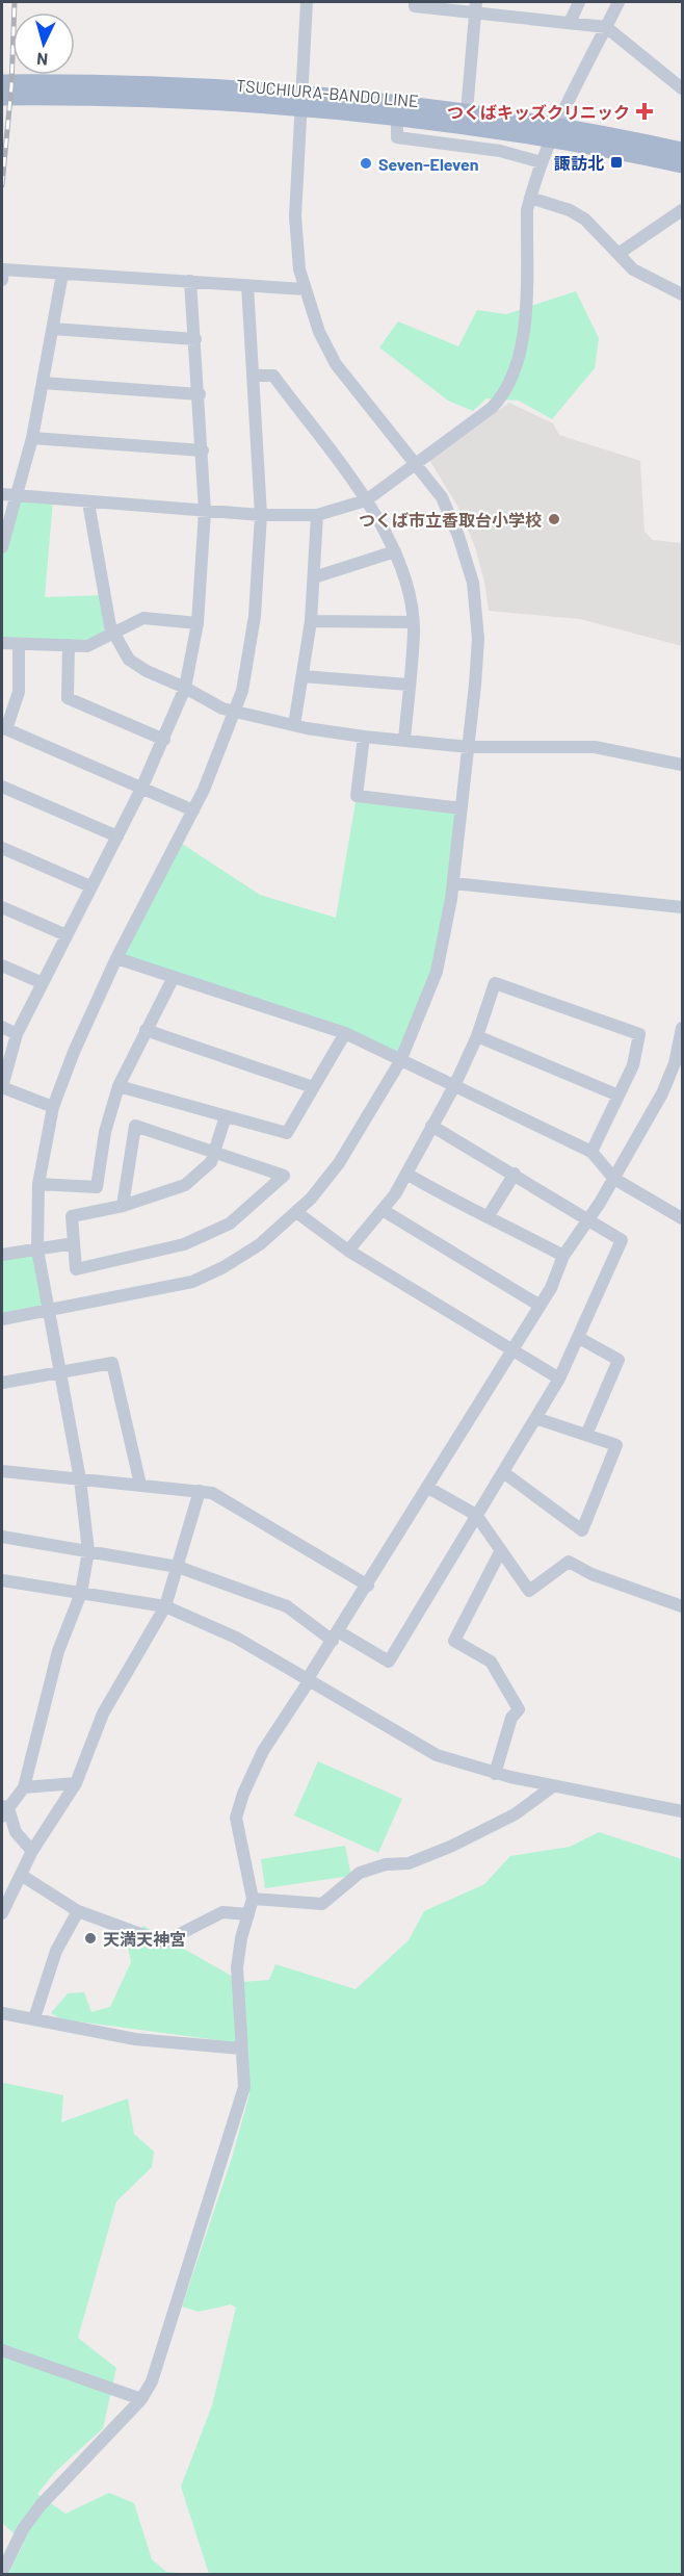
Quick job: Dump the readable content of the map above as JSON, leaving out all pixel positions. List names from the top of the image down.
{
  "streets": {
    "main road": ["TSUCHIURA-BANDO LINE"]
  },
  "places": {
    "health": ["つくばキッズクリニック"],
    "transit": ["諏訪北"],
    "other": ["Seven-Eleven", "つくば市立香取台小学校", "天満天神宮"]
  },
  "north": "bottom"
}
